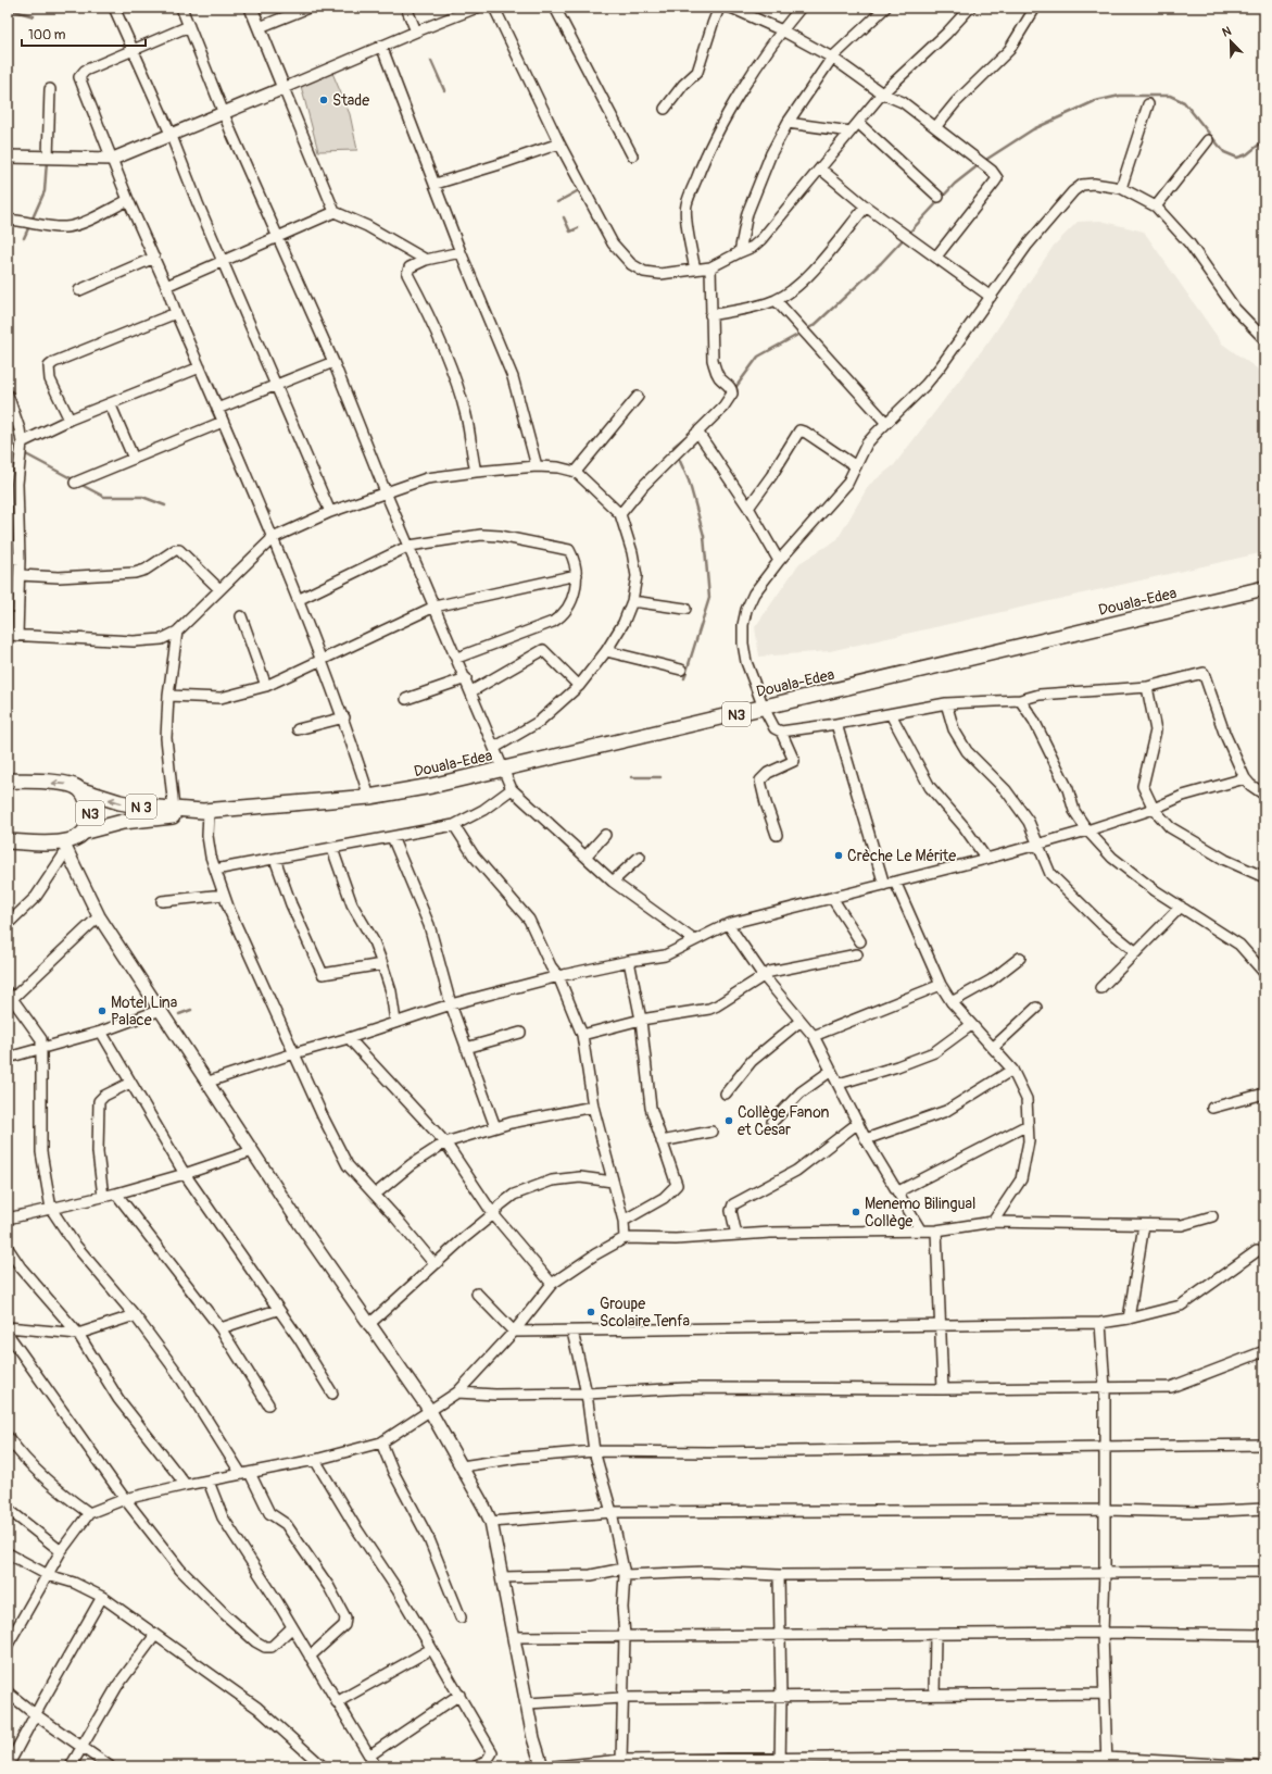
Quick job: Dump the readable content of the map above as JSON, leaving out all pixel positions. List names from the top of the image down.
{
  "streets": {
    "highway": ["Douala-Edea", "N3", "N 3"]
  },
  "crossings": [
    ["Douala-Edea", "N 3"],
    ["N3", "N 3"]
  ],
  "places": [
    "Stade",
    "Crèche Le Mérite",
    "Motel Lina Palace",
    "Collège Fanon et Cesar",
    "Menemo Bilingual Collège",
    "Groupe Scolaire Tenfa"
  ],
  "scale_bar": "100 m",
  "north": "top left"
}
